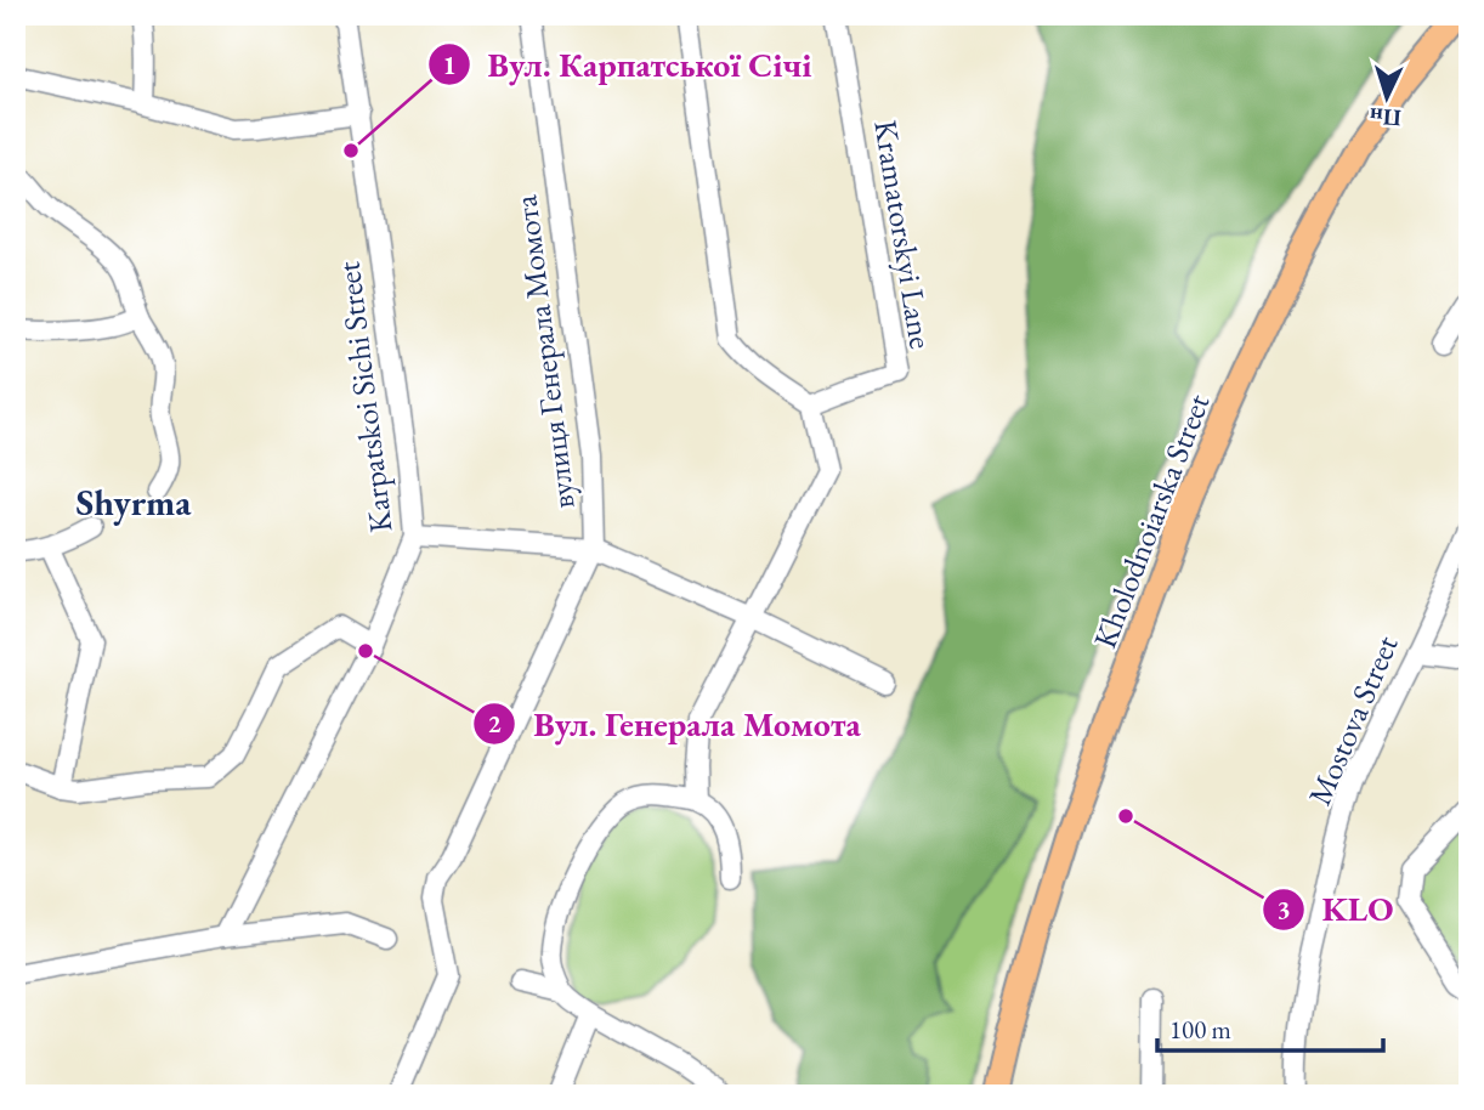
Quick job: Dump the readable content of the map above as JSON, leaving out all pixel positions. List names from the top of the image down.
{
  "streets": {
    "main road": ["Kholodnoiarska Street"],
    "street": [
      "Kramatorskyi Lane",
      "вулиця Генерала Момота",
      "Karpatskoi Sichi Street",
      "Mostova Street"
    ]
  },
  "districts": ["Shyrma"],
  "places": ["Вул. Карпатської Січі", "Вул. Генерала Момота", "KLO"],
  "scale_bar": "100 m",
  "north": "bottom"
}
